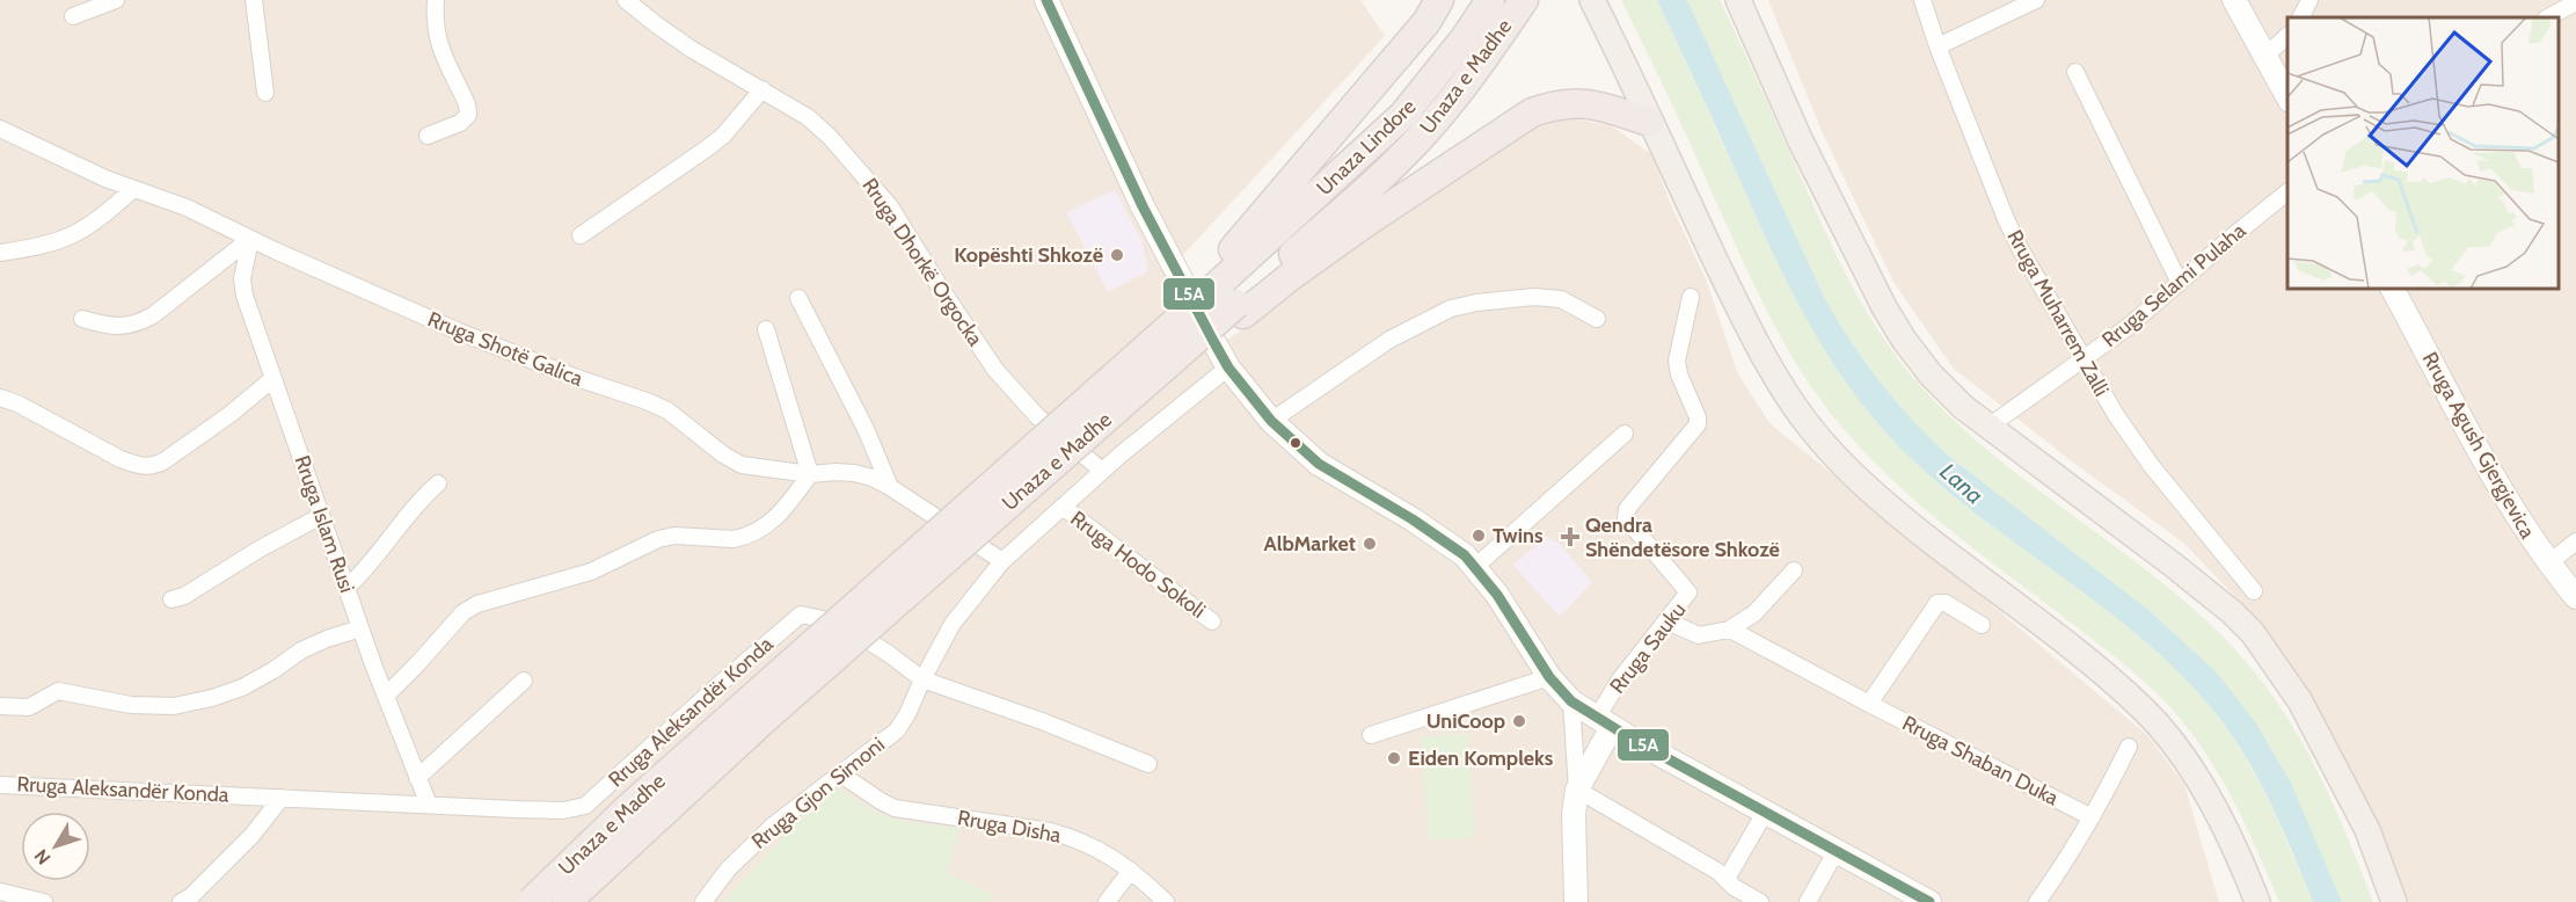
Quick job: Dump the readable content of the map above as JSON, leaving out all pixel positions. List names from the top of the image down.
{
  "streets": {
    "highway": ["Unaza e Madhe", "Unaza Lindore"],
    "main road": ["Rruga Agush Gjergjevica"],
    "street": [
      "Rruga Dhorkë Orgocka",
      "Rruga Selami Pulaha",
      "Rruga Muharrem Zalli",
      "Rruga Shotë Galica",
      "Rruga Islam Rusi",
      "Rruga Hodo Sokoli",
      "Rruga Sauku",
      "Rruga Aleksandër Konda",
      "Rruga Shaban Duka",
      "Rruga Gjon Simoni",
      "Rruga Disha"
    ]
  },
  "crossings": [
    ["Unaza e Madhe", "Unaza Lindore"],
    ["Rruga Selami Pulaha", "Rruga Muharrem Zalli"],
    ["Rruga Shotë Galica", "Rruga Islam Rusi"],
    ["Rruga Islam Rusi", "Rruga Aleksandër Konda"],
    ["Rruga Aleksandër Konda", "Rruga Gjon Simoni"],
    ["Rruga Gjon Simoni", "Rruga Disha"]
  ],
  "water": ["Lana"],
  "places": {
    "other": [
      "Kopështi Shkozë",
      "Twins",
      "AlbMarket",
      "UniCoop",
      "Eiden Kompleks"
    ],
    "health": ["Qendra Shëndetësore Shkozë"]
  },
  "lines": ["transit line L5A"],
  "north": "bottom left"
}
